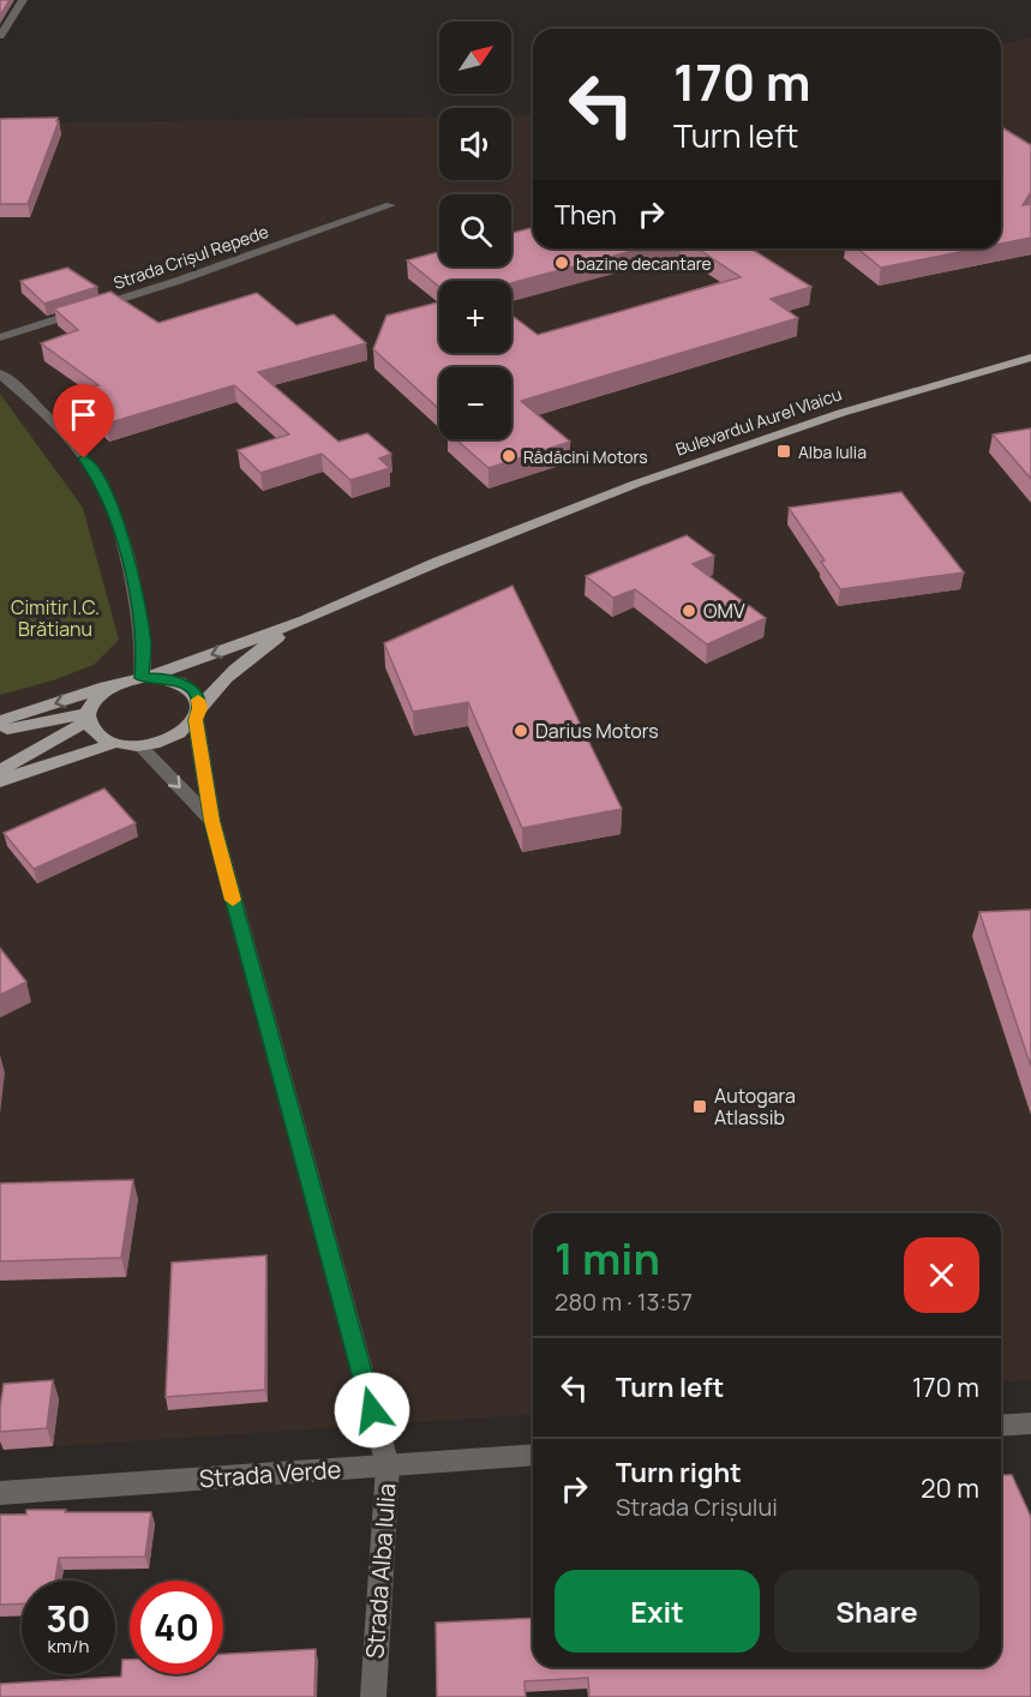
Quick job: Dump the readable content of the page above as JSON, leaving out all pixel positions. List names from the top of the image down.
{
  "streets": {
    "main road": ["Bulevardul Aurel Vlaicu"],
    "street": ["Strada Crișul Repede", "Strada Verde", "Strada Alba Iulia"]
  },
  "crossings": [
    ["Bulevardul Aurel Vlaicu", "Strada Alba Iulia"],
    ["Strada Verde", "Strada Alba Iulia"]
  ],
  "parks": ["Cimitir I.C. Brătianu"],
  "places": {
    "other": [
      "bazine decantare",
      "Rădăcini Motors",
      "OMV",
      "Darius Motors"
    ],
    "transit": ["Alba Iulia", "Autogara Atlassib"]
  },
  "north": "top right",
  "page": {
    "map_buttons": ["+", "−"],
    "turn": ["170 m", "Turn left"],
    "then": "Then",
    "heading": ["1 min", "280 m · 13:57"],
    "list": [
      {
        "name": "Turn left",
        "value": "170 m"
      },
      {
        "name": "Turn right",
        "note": "Strada Crișului",
        "value": "20 m"
      }
    ],
    "buttons": ["Exit", "Share"],
    "speed": "30 km/h",
    "limit": "40"
  }
}
